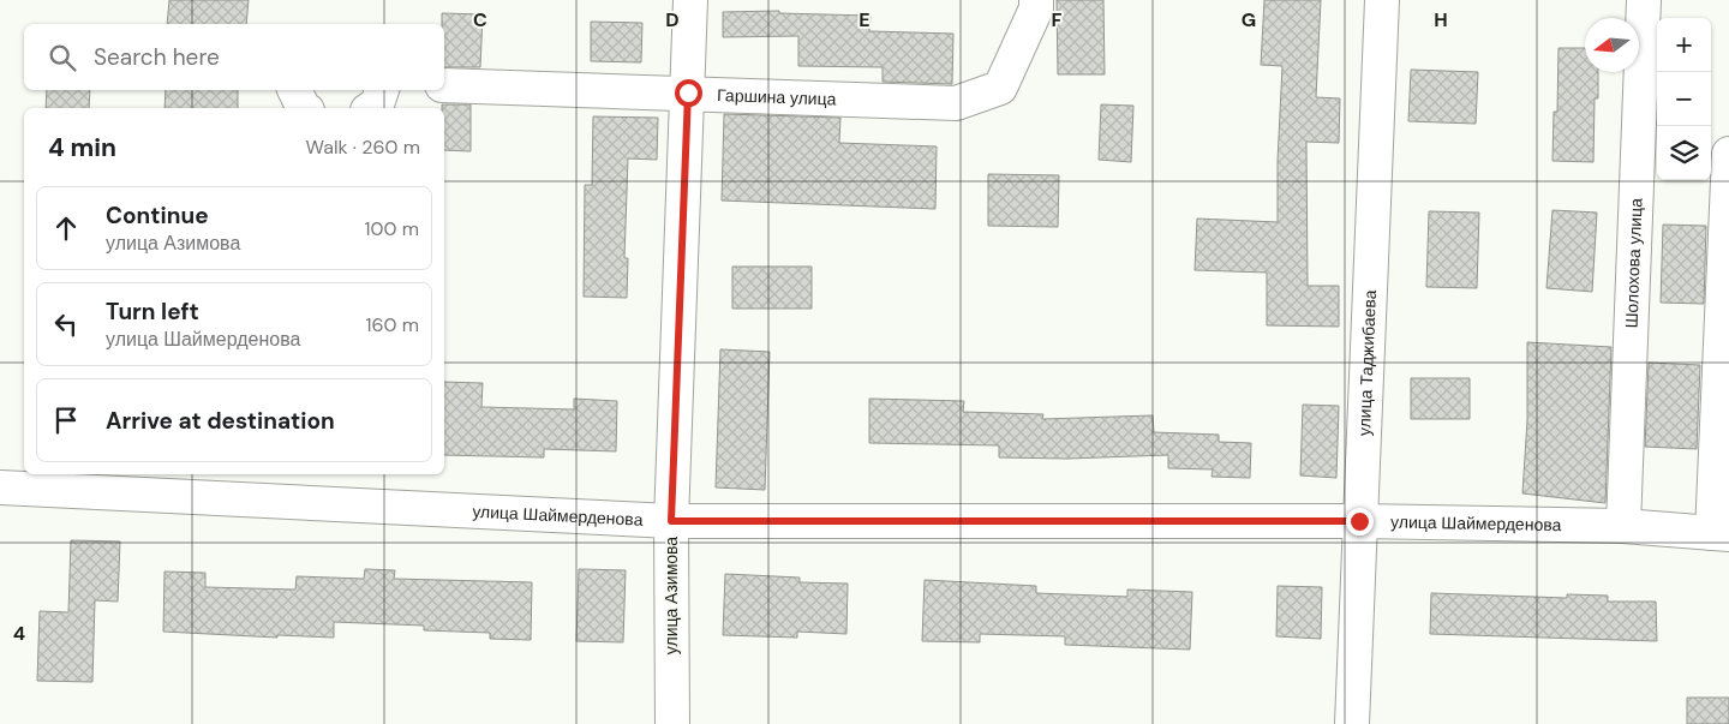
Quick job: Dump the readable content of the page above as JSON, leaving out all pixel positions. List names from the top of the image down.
{
  "streets": {
    "street": [
      "Гаршина улица",
      "Шолохова улица",
      "улица Таджибаева",
      "улица Шаймерденова",
      "улица Азимова"
    ]
  },
  "crossings": [
    ["Гаршина улица", "улица Азимова"],
    ["Шолохова улица", "улица Шаймерденова"],
    ["улица Таджибаева", "улица Шаймерденова"],
    ["улица Шаймерденова", "улица Азимова"]
  ],
  "north": "left",
  "page": {
    "map_buttons": ["+", "−"],
    "search": "Search here",
    "heading": ["4 min", "Walk · 260 m"],
    "list": [
      ["Continue", "улица Азимова", "100 m"],
      ["Turn left", "улица Шаймерденова", "160 m"],
      "Arrive at destination"
    ]
  },
  "grid": {
    "columns": [
      "C",
      "D",
      "E",
      "F",
      "G",
      "H"
    ],
    "rows": ["4"]
  }
}
